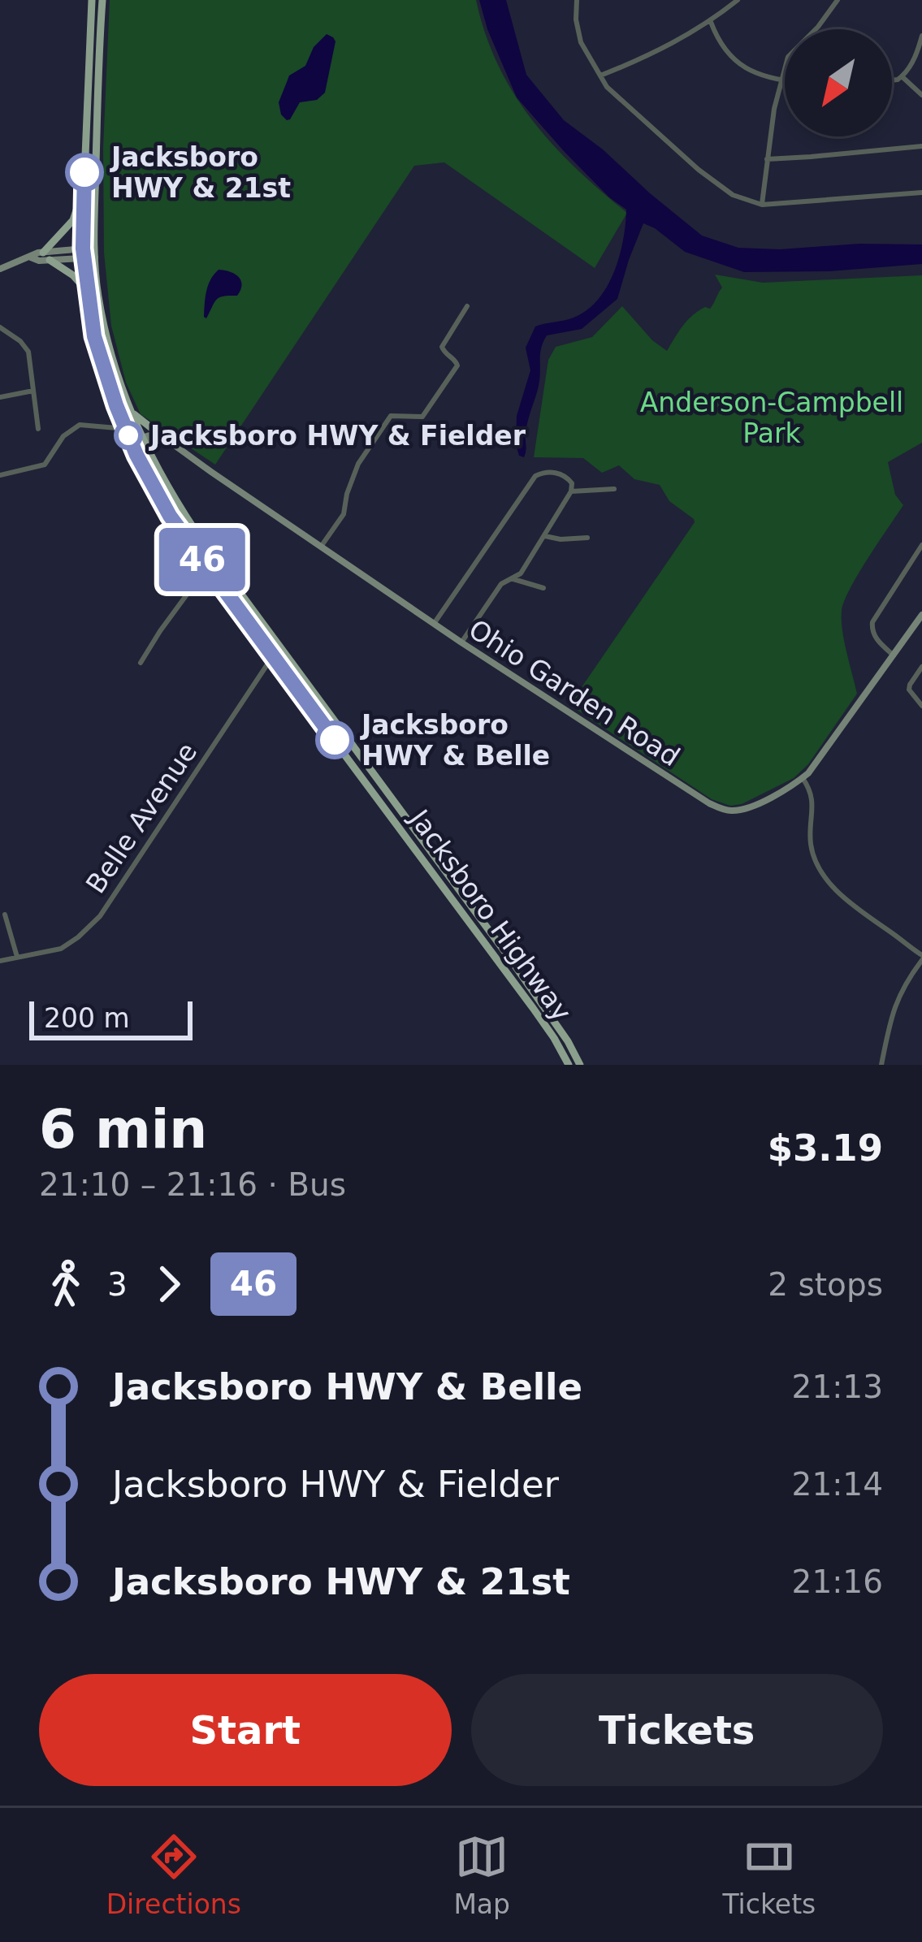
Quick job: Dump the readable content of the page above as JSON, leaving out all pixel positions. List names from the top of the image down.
{
  "streets": {
    "main road": ["Jacksboro Highway"],
    "street": ["Ohio Garden Road", "Belle Avenue"]
  },
  "crossings": [
    ["Belle Avenue", "Jacksboro Highway"]
  ],
  "parks": ["Anderson-Campbell Park"],
  "places": ["Jacksboro HWY & 21st", "Jacksboro HWY & Fielder", "Jacksboro HWY & Belle"],
  "lines": ["bus line 46"],
  "scale_bar": "200 m",
  "north": "bottom left",
  "page": {
    "on_map": "46",
    "scale": "200 m",
    "heading": ["6 min", "21:10 – 21:16 · Bus", "$3.19"],
    "legs": ["3", "46", "2 stops"],
    "list": [
      {
        "name": "Jacksboro HWY & Belle",
        "value": "21:13"
      },
      {
        "name": "Jacksboro HWY & Fielder",
        "value": "21:14"
      },
      {
        "name": "Jacksboro HWY & 21st",
        "value": "21:16"
      }
    ],
    "buttons": ["Start", "Tickets"],
    "tabs": ["Directions", "Map", "Tickets"]
  }
}
